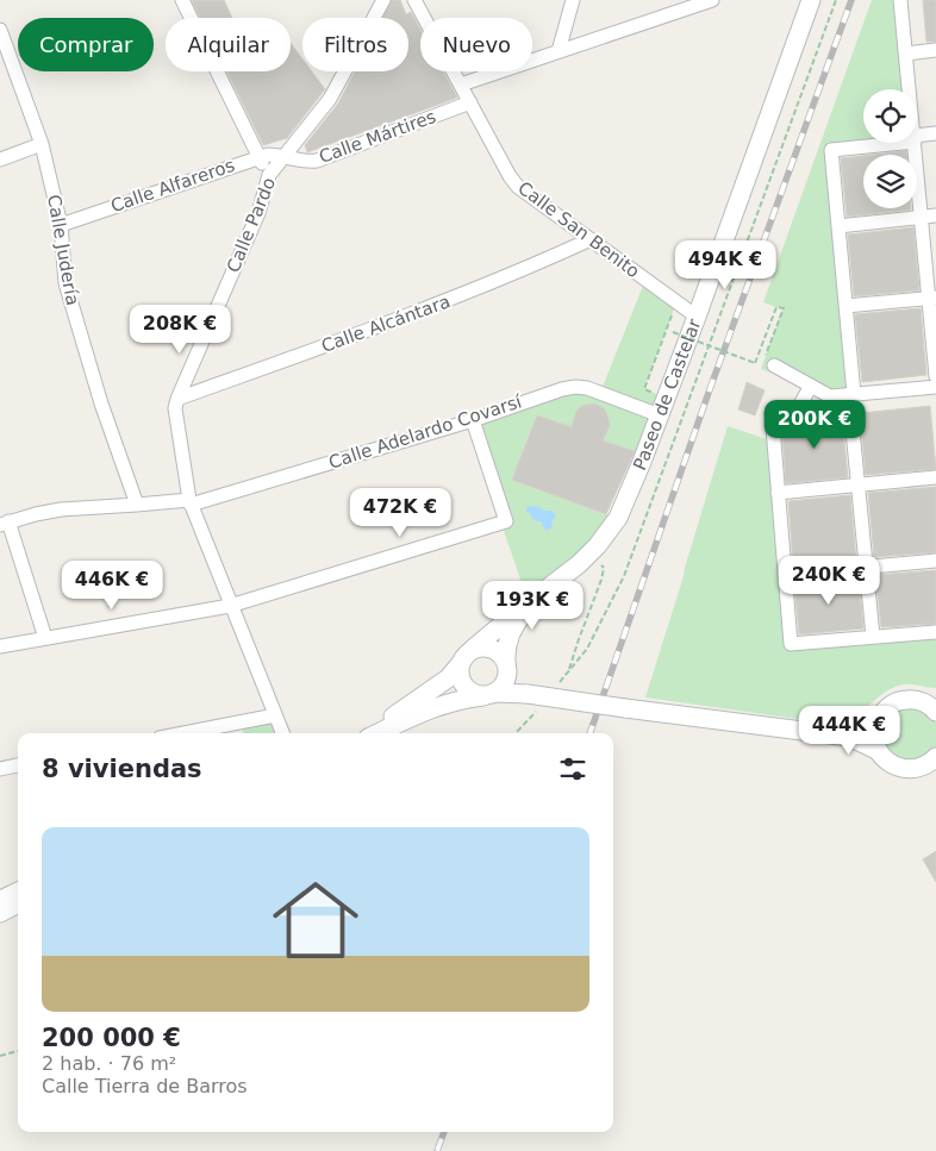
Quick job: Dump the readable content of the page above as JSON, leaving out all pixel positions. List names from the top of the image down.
{
  "streets": {
    "street": [
      "Calle Mártires",
      "Calle Alfareros",
      "Calle Pardo",
      "Calle San Benito",
      "Calle Judería",
      "Calle Alcántara",
      "Paseo de Castelar",
      "Calle Adelardo Covarsí"
    ]
  },
  "crossings": [
    ["Calle Mártires", "Calle Alfareros"],
    ["Calle Mártires", "Calle Pardo"],
    ["Calle Mártires", "Calle San Benito"],
    ["Calle Alfareros", "Calle Pardo"],
    ["Calle Alfareros", "Calle Judería"],
    ["Calle Pardo", "Calle Alcántara"],
    ["Calle Pardo", "Calle Adelardo Covarsí"],
    ["Calle San Benito", "Calle Alcántara"],
    ["Calle San Benito", "Paseo de Castelar"],
    ["Calle Judería", "Calle Adelardo Covarsí"],
    ["Paseo de Castelar", "Calle Adelardo Covarsí"]
  ],
  "page": {
    "chip": [
      "Comprar",
      "Alquilar",
      "Filtros",
      "Nuevo"
    ],
    "price": [
      "494K €",
      "208K €",
      "200K €",
      "472K €",
      "240K €",
      "446K €",
      "193K €",
      "444K €"
    ],
    "heading": "8 viviendas",
    "list": [
      {
        "name": "200 000 €",
        "note": "2 hab. · 76 m² · Calle Tierra de Barros"
      }
    ]
  }
}
